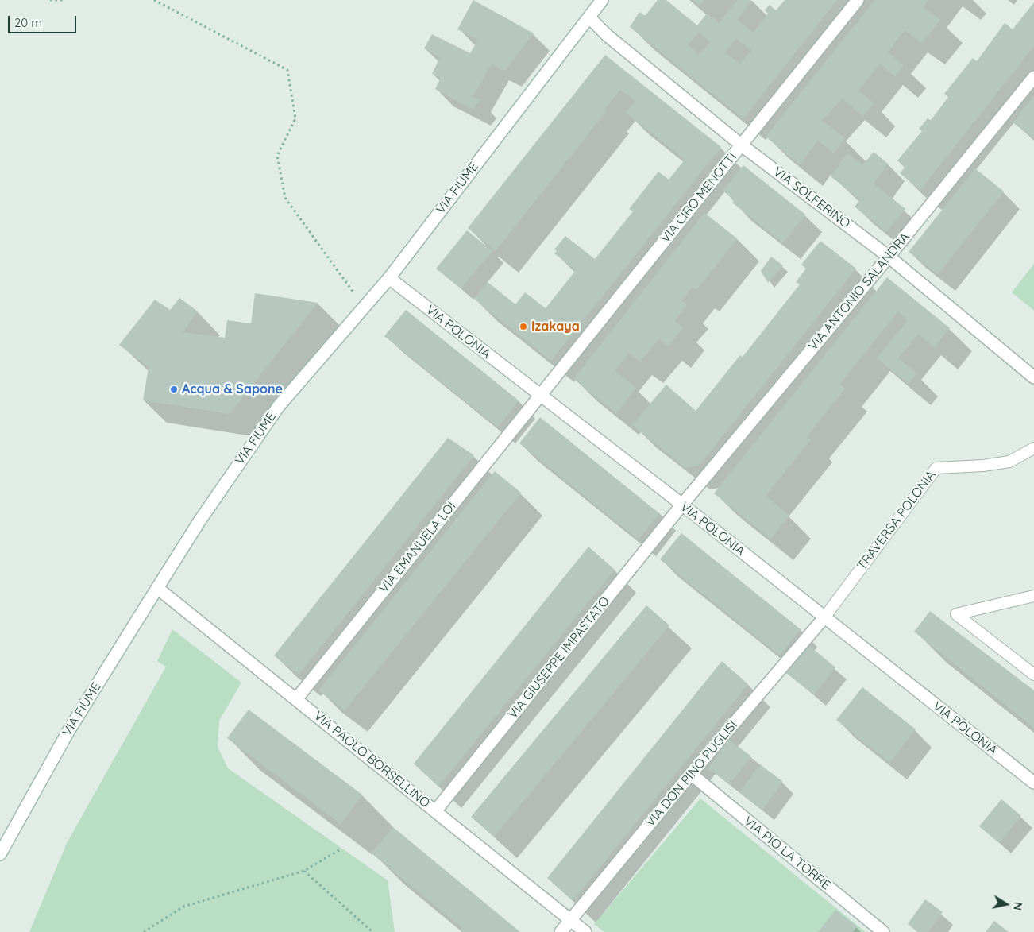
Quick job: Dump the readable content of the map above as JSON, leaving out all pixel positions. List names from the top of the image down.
{
  "streets": {
    "street": [
      "VIA FIUME",
      "VIA CIRO MENOTTI",
      "VIA SOLFERINO",
      "VIA ANTONIO SALANDRA",
      "VIA POLONIA",
      "VIA EMANUELA LOI",
      "VIA GIUSEPPE IMPASTATO",
      "VIA PAOLO BORSELLINO",
      "VIA DON PINO PUGLISI",
      "VIA PIO LA TORRE"
    ],
    "lane": ["TRAVERSA POLONIA"]
  },
  "crossings": [
    ["VIA FIUME", "VIA SOLFERINO"],
    ["VIA FIUME", "VIA POLONIA"],
    ["VIA FIUME", "VIA PAOLO BORSELLINO"],
    ["VIA CIRO MENOTTI", "VIA SOLFERINO"],
    ["VIA CIRO MENOTTI", "VIA POLONIA"],
    ["VIA CIRO MENOTTI", "VIA EMANUELA LOI"],
    ["VIA SOLFERINO", "VIA ANTONIO SALANDRA"],
    ["VIA ANTONIO SALANDRA", "VIA POLONIA"],
    ["VIA ANTONIO SALANDRA", "VIA GIUSEPPE IMPASTATO"],
    ["VIA POLONIA", "TRAVERSA POLONIA"],
    ["VIA POLONIA", "VIA EMANUELA LOI"],
    ["VIA POLONIA", "VIA GIUSEPPE IMPASTATO"],
    ["VIA POLONIA", "VIA DON PINO PUGLISI"],
    ["TRAVERSA POLONIA", "VIA DON PINO PUGLISI"],
    ["VIA EMANUELA LOI", "VIA PAOLO BORSELLINO"],
    ["VIA GIUSEPPE IMPASTATO", "VIA PAOLO BORSELLINO"],
    ["VIA PAOLO BORSELLINO", "VIA DON PINO PUGLISI"],
    ["VIA DON PINO PUGLISI", "VIA PIO LA TORRE"]
  ],
  "places": ["Izakaya", "Acqua & Sapone"],
  "scale_bar": "20 m",
  "north": "right"
}
